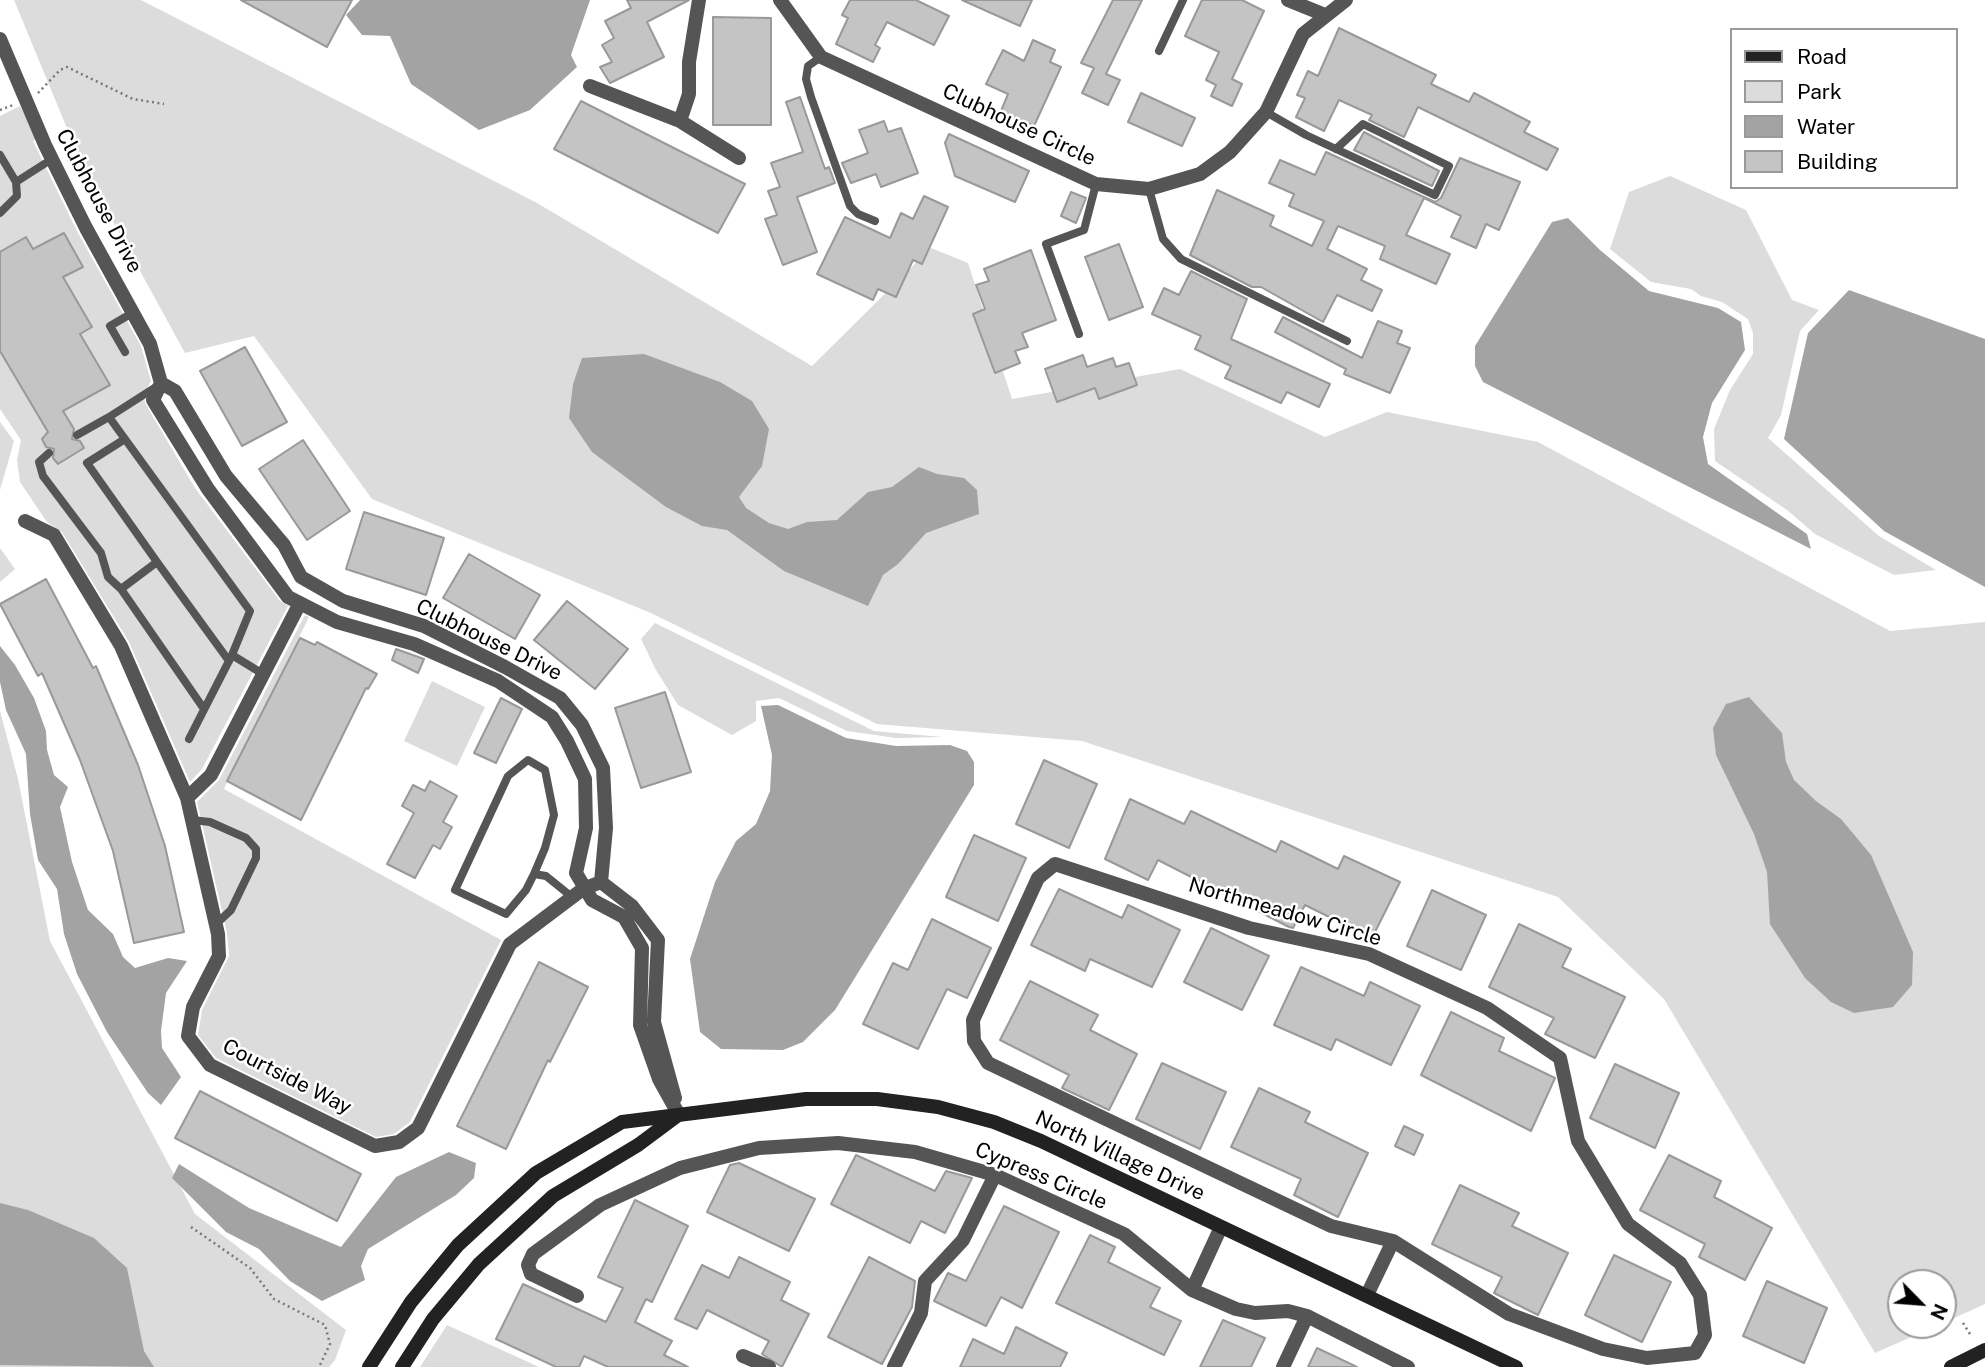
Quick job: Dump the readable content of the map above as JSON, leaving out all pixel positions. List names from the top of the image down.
{
  "streets": {
    "street": [
      "Clubhouse Circle",
      "Clubhouse Drive",
      "Northmeadow Circle",
      "Courtside Way",
      "North Village Drive",
      "Cypress Circle"
    ]
  },
  "crossings": [
    ["Clubhouse Drive", "Courtside Way"]
  ],
  "legend": [
    "Road",
    "Park",
    "Water",
    "Building"
  ],
  "north": "bottom right"
}
